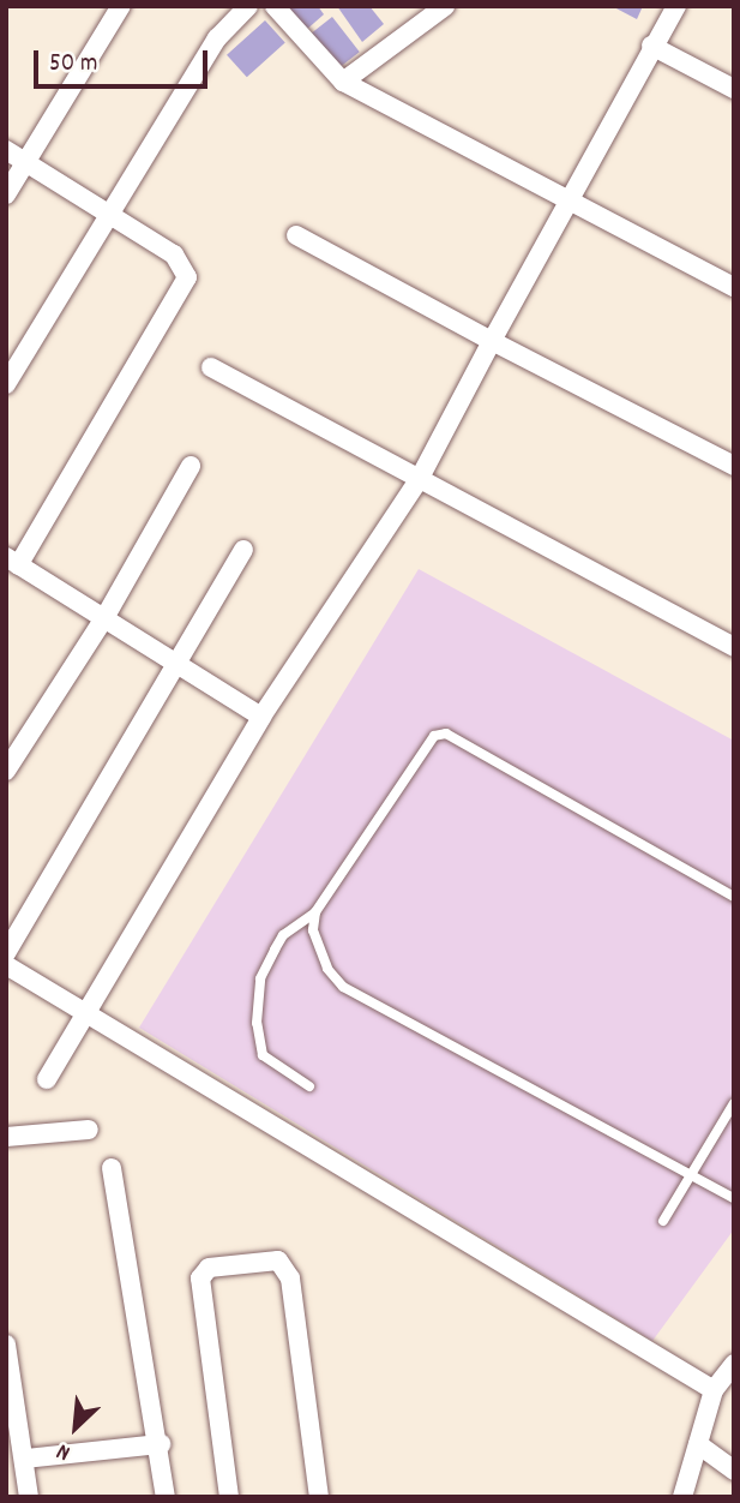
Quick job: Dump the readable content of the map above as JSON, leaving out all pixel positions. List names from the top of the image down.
{
  "scale_bar": "50 m",
  "north": "bottom left"
}
